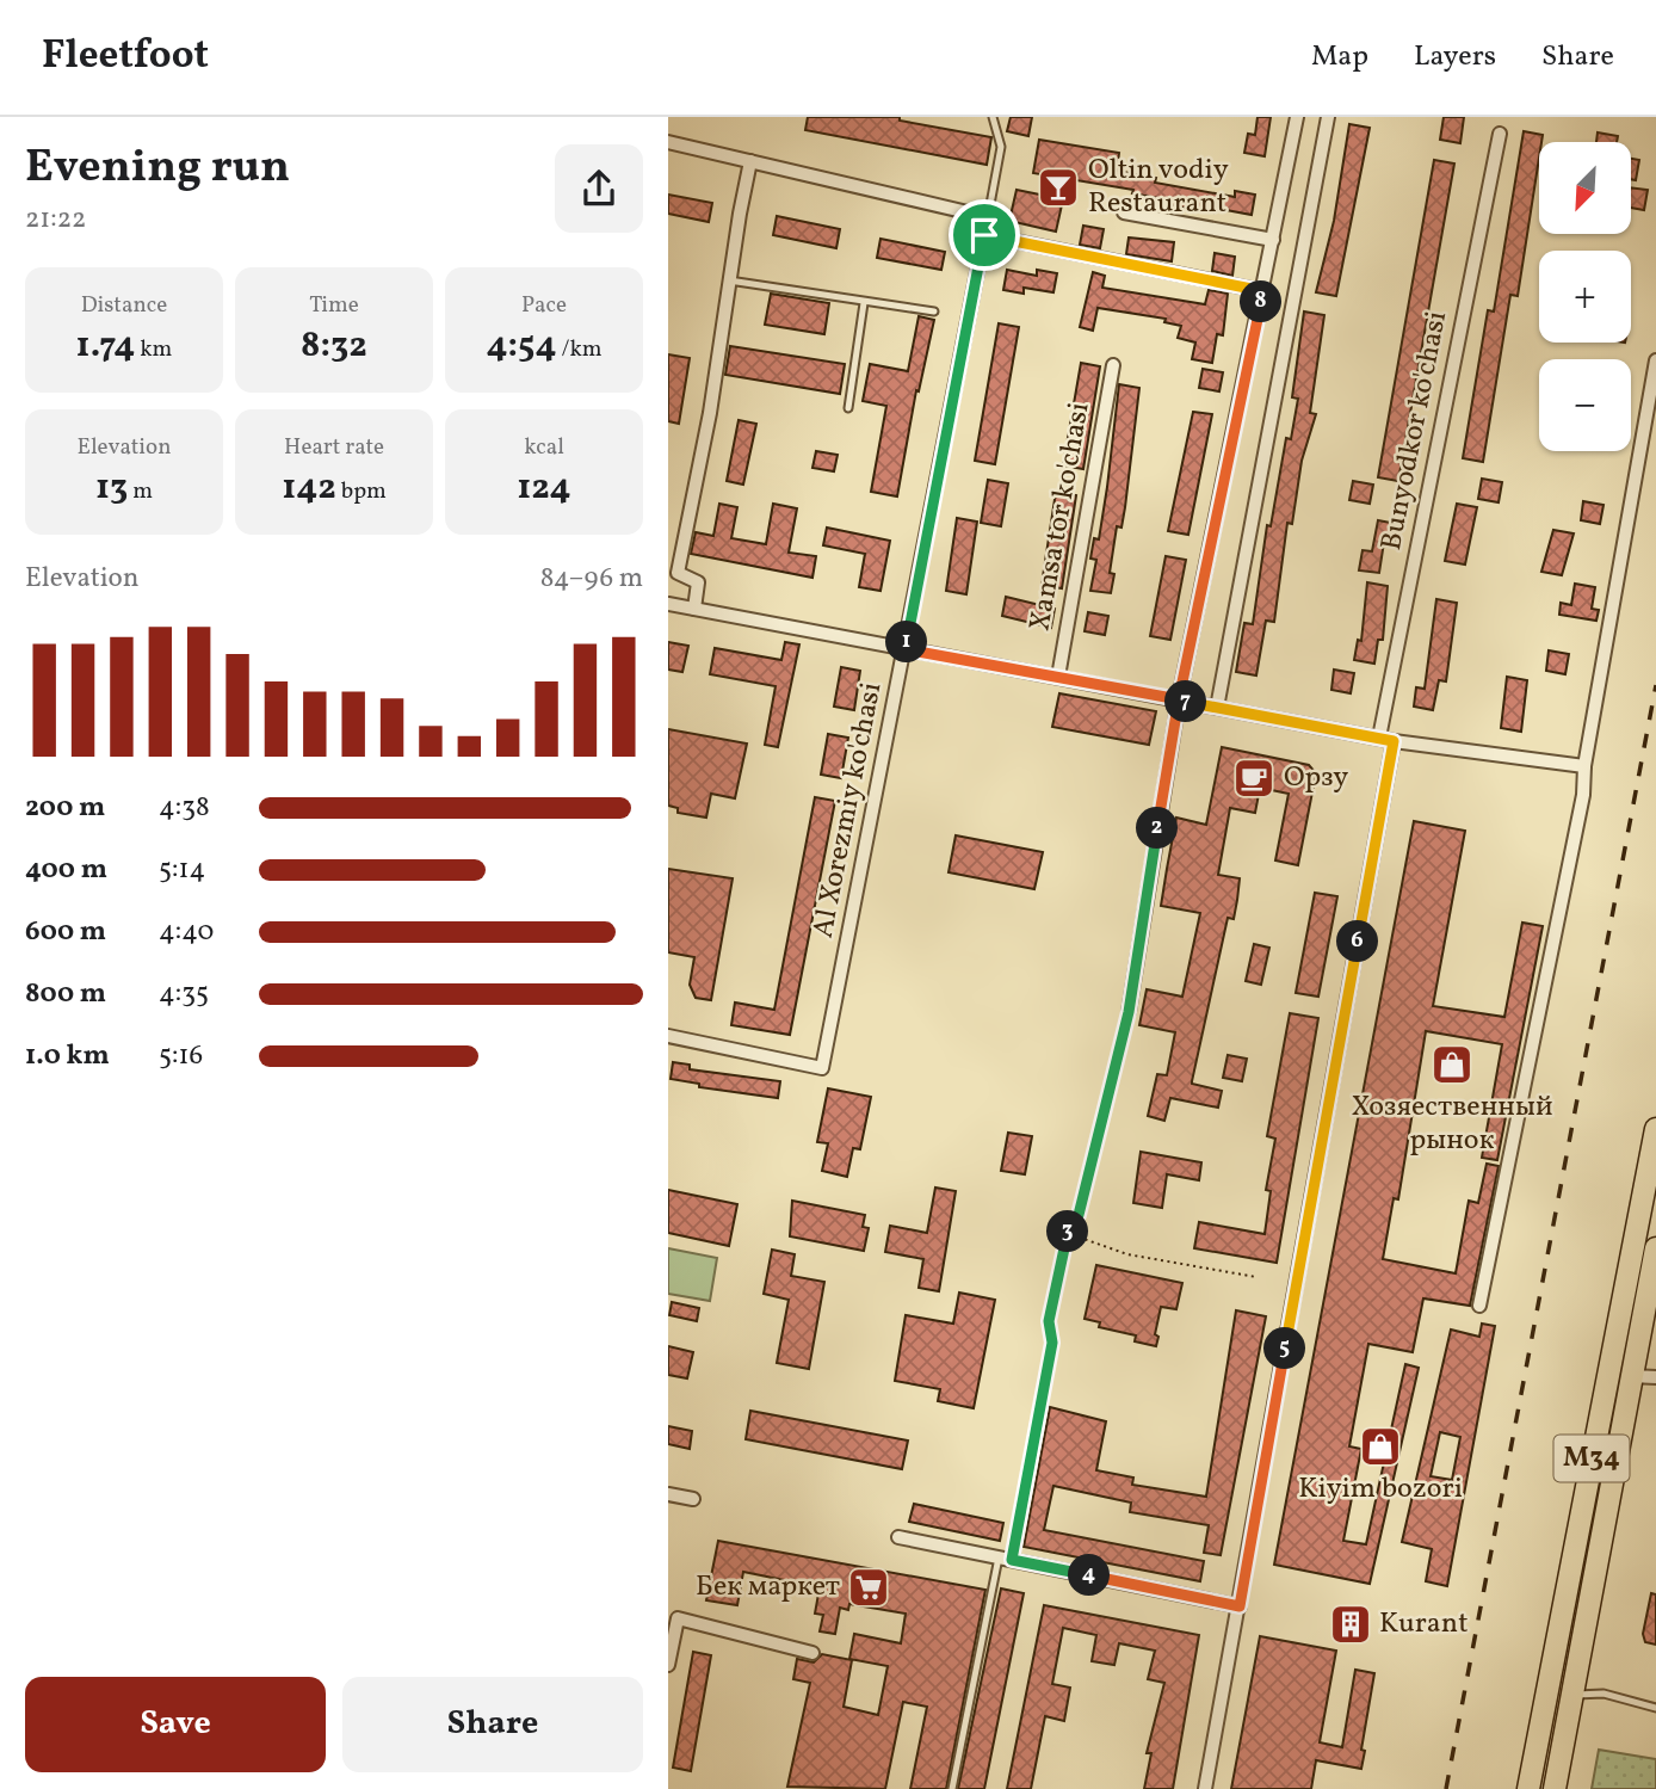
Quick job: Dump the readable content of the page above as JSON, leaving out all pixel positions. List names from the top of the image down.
{
  "streets": {
    "highway": ["M34"],
    "street": ["Bunyodkor ko'chasi", "Xamsa tor ko'chasi", "Al Xorezmiy ko'chasi"]
  },
  "places": {
    "bar": ["Oltin vodiy Restaurant"],
    "cafe": ["Орзу"],
    "shop": ["Хозяественный рынок", "Kiyim bozori"],
    "supermarket": ["Бек маркет"],
    "building": ["Kurant"]
  },
  "north": "bottom left",
  "page": {
    "header": "Fleetfoot",
    "nav": ["Map", "Layers", "Share"],
    "heading": ["Evening run", "21:22"],
    "map_buttons": ["+", "−"],
    "stats": [
      ["Distance", "1.74 km"],
      ["Time", "8:32"],
      ["Pace", "4:54 /km"],
      ["Elevation", "13 m"],
      ["Heart rate", "142 bpm"],
      ["kcal", "124"]
    ],
    "pins": [
      "8",
      "1",
      "7",
      "2",
      "6",
      "3",
      "5",
      "4"
    ],
    "chart": ["Elevation", "84–96 m"],
    "list": [
      {
        "name": "200 m",
        "note": "4:38"
      },
      {
        "name": "400 m",
        "note": "5:14"
      },
      {
        "name": "600 m",
        "note": "4:40"
      },
      {
        "name": "800 m",
        "note": "4:35"
      },
      {
        "name": "1.0 km",
        "note": "5:16"
      }
    ],
    "buttons": ["Save", "Share"]
  }
}
